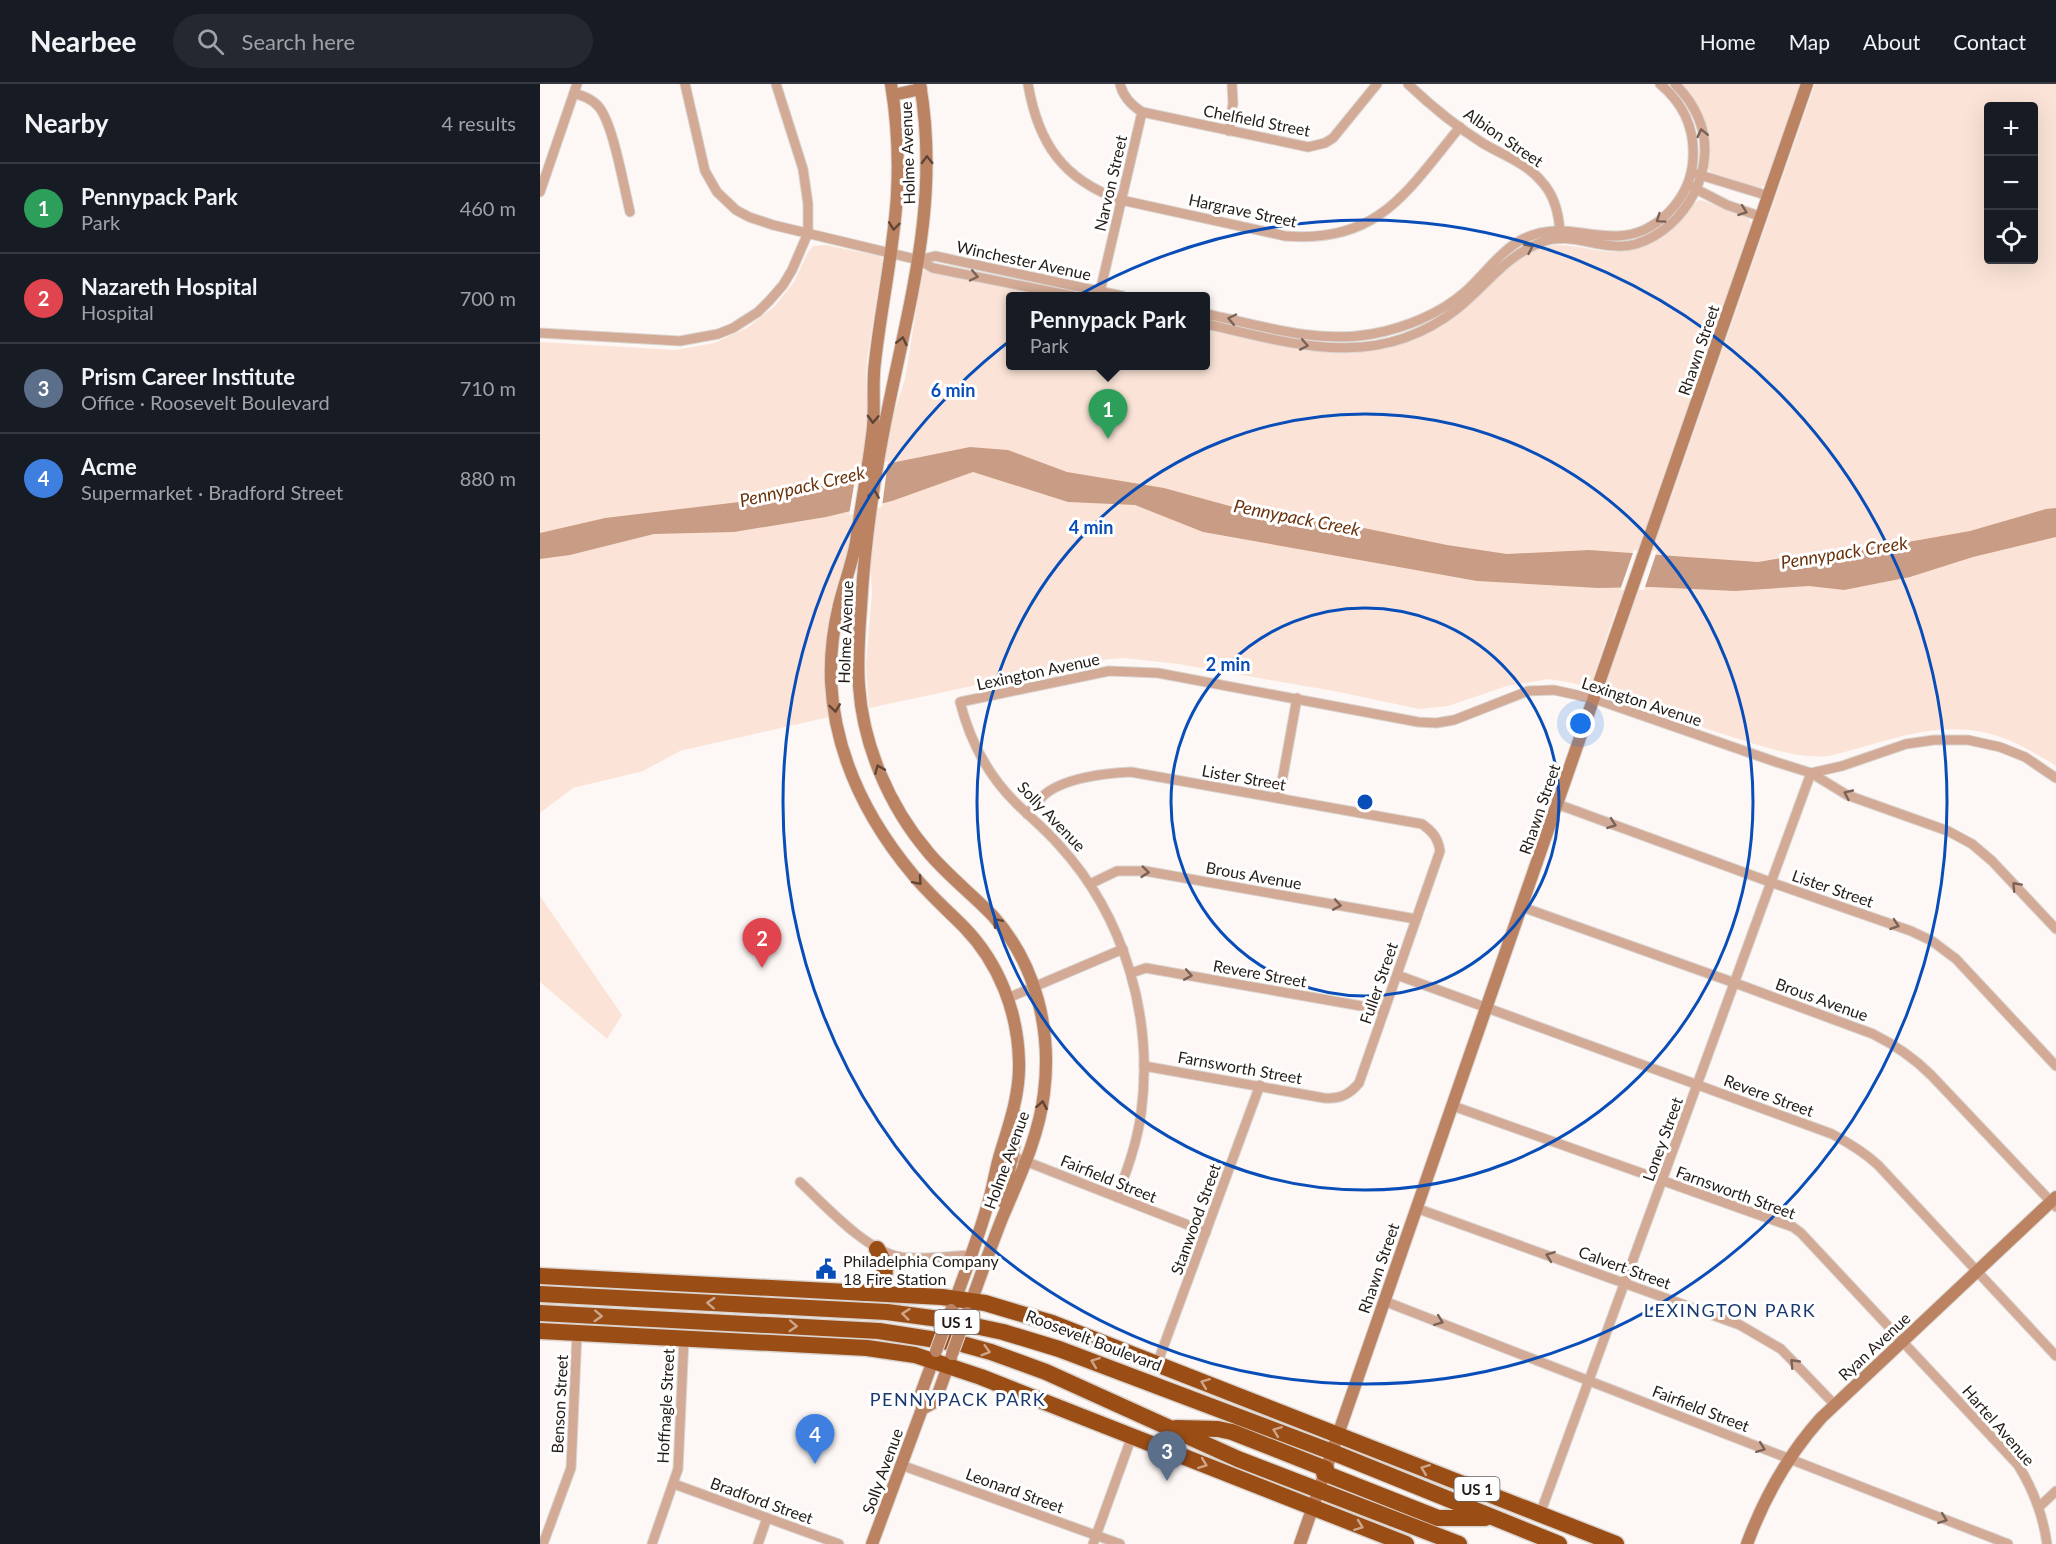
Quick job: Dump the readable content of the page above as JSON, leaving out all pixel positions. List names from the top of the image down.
{
  "streets": {
    "highway": ["US 1", "Roosevelt Boulevard"],
    "main road": [
      "Holme Avenue",
      "Rhawn Street",
      "Solly Avenue",
      "Ryan Avenue"
    ],
    "street": [
      "Chelfield Street",
      "Albion Street",
      "Narvon Street",
      "Hargrave Street",
      "Winchester Avenue",
      "Lexington Avenue",
      "Lister Street",
      "Brous Avenue",
      "Revere Street",
      "Fuller Street",
      "Farnsworth Street",
      "Loney Street",
      "Fairfield Street",
      "Stanwood Street",
      "Calvert Street",
      "Benson Street",
      "Hoffnagle Street",
      "Hartel Avenue",
      "Leonard Street",
      "Bradford Street"
    ]
  },
  "crossings": [
    ["Chelfield Street", "Narvon Street"],
    ["Albion Street", "Hargrave Street"],
    ["Holme Avenue", "Winchester Avenue"],
    ["Holme Avenue", "Solly Avenue"],
    ["Holme Avenue", "Fairfield Street"],
    ["Holme Avenue", "Roosevelt Boulevard"],
    ["Narvon Street", "Hargrave Street"],
    ["Rhawn Street", "Lexington Avenue"],
    ["Rhawn Street", "Lister Street"],
    ["Rhawn Street", "Brous Avenue"],
    ["Rhawn Street", "Revere Street"],
    ["Rhawn Street", "Farnsworth Street"],
    ["Rhawn Street", "Fairfield Street"],
    ["Rhawn Street", "Calvert Street"],
    ["Rhawn Street", "US 1"],
    ["Rhawn Street", "Roosevelt Boulevard"],
    ["Lexington Avenue", "Solly Avenue"],
    ["Lexington Avenue", "Loney Street"],
    ["Lister Street", "Solly Avenue"],
    ["Lister Street", "Fuller Street"],
    ["Lister Street", "Loney Street"],
    ["Solly Avenue", "Brous Avenue"],
    ["Solly Avenue", "Revere Street"],
    ["Solly Avenue", "Farnsworth Street"],
    ["Solly Avenue", "Fairfield Street"],
    ["Solly Avenue", "Leonard Street"],
    ["Brous Avenue", "Fuller Street"],
    ["Brous Avenue", "Loney Street"],
    ["Brous Avenue", "Ryan Avenue"],
    ["Revere Street", "Fuller Street"],
    ["Revere Street", "Loney Street"],
    ["Revere Street", "Ryan Avenue"],
    ["Fuller Street", "Farnsworth Street"],
    ["Farnsworth Street", "Loney Street"],
    ["Farnsworth Street", "Stanwood Street"],
    ["Farnsworth Street", "Ryan Avenue"],
    ["Farnsworth Street", "Hartel Avenue"],
    ["Loney Street", "Fairfield Street"],
    ["Loney Street", "Calvert Street"],
    ["Loney Street", "Roosevelt Boulevard"],
    ["Fairfield Street", "Stanwood Street"],
    ["Fairfield Street", "Ryan Avenue"],
    ["Stanwood Street", "Roosevelt Boulevard"],
    ["Calvert Street", "Ryan Avenue"],
    ["Ryan Avenue", "Hartel Avenue"],
    ["Hoffnagle Street", "Bradford Street"]
  ],
  "one_way": ["Lister Street", "Fairfield Street", "Calvert Street"],
  "districts": ["LEXINGTON PARK", "PENNYPACK PARK"],
  "water": ["Pennypack Creek"],
  "places": {
    "public building": ["Philadelphia Company 18 Fire Station"]
  },
  "page": {
    "header": "Nearbee",
    "search": "Search here",
    "nav": [
      "Home",
      "Map",
      "About",
      "Contact"
    ],
    "heading": ["Nearby", "4 results"],
    "map_buttons": ["+", "−"],
    "list": [
      {
        "mark": "1",
        "name": "Pennypack Park",
        "note": "Park",
        "value": "460 m"
      },
      {
        "mark": "2",
        "name": "Nazareth Hospital",
        "note": "Hospital",
        "value": "700 m"
      },
      {
        "mark": "3",
        "name": "Prism Career Institute",
        "note": "Office · Roosevelt Boulevard",
        "value": "710 m"
      },
      {
        "mark": "4",
        "name": "Acme",
        "note": "Supermarket · Bradford Street",
        "value": "880 m"
      }
    ],
    "popup": ["Pennypack Park", "Park"],
    "pins": [
      "1",
      "2",
      "4",
      "3"
    ]
  },
  "rings": ["6 min", "4 min", "2 min"]
}
